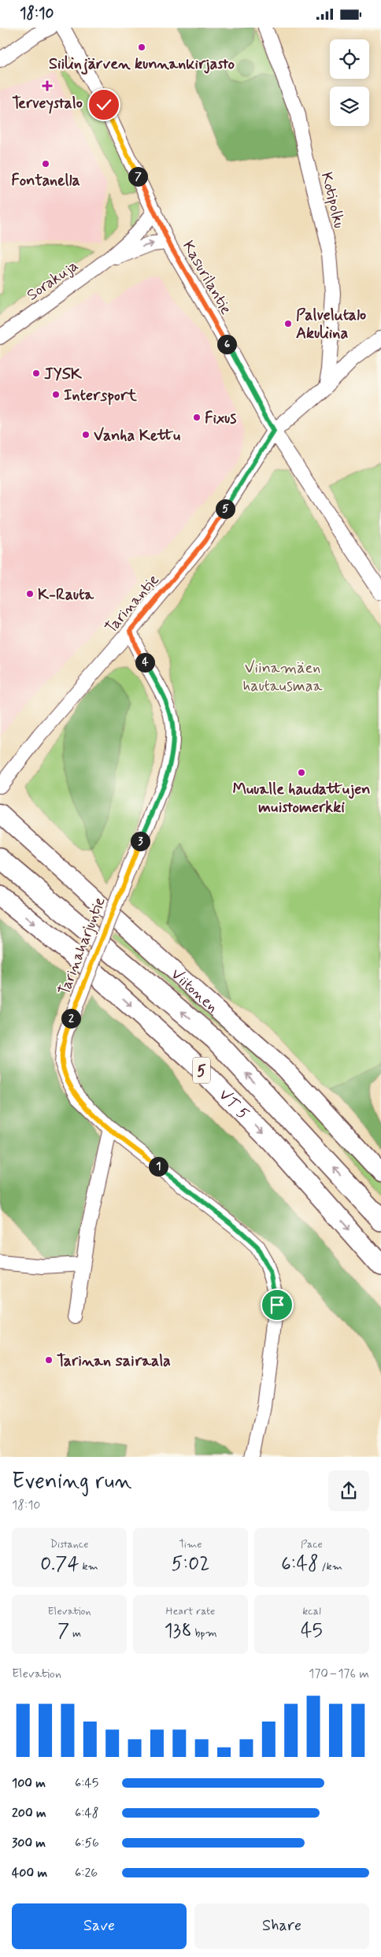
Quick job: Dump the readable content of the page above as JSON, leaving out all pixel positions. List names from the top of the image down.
{
  "streets": {
    "highway": ["5", "VT 5"],
    "main road": ["Viitonen"],
    "street": [
      "Kotipolku",
      "Kasurilantie",
      "Sorakuja",
      "Tarinantie",
      "Tarinaharjuntie"
    ]
  },
  "crossings": [
    ["Kotipolku", "Tarinantie"],
    ["Kasurilantie", "Sorakuja"],
    ["Kasurilantie", "Tarinantie"],
    ["Tarinantie", "Tarinaharjuntie"]
  ],
  "parks": ["Viinamäen hautausmaa"],
  "places": {
    "other": [
      "Siilinjärven kunnankirjasto",
      "Fontanella",
      "Palvelutalo Akuliina",
      "JYSK",
      "Intersport",
      "Fixus",
      "Vanha Kettu",
      "K-Rauta",
      "Muualle haudattujen muistomerkki",
      "Tarinan sairaala"
    ],
    "health": ["Terveystalo"]
  },
  "page": {
    "status": "18:10",
    "pins": [
      "7",
      "6",
      "5",
      "4",
      "3",
      "2",
      "1"
    ],
    "heading": ["Evening run", "18:10"],
    "stats": [
      ["Distance", "0.74 km"],
      ["Time", "5:02"],
      ["Pace", "6:48 /km"],
      ["Elevation", "7 m"],
      ["Heart rate", "138 bpm"],
      ["kcal", "45"]
    ],
    "chart": ["Elevation", "170–176 m"],
    "list": [
      {
        "name": "100 m",
        "note": "6:45"
      },
      {
        "name": "200 m",
        "note": "6:48"
      },
      {
        "name": "300 m",
        "note": "6:56"
      },
      {
        "name": "400 m",
        "note": "6:26"
      }
    ],
    "buttons": ["Save", "Share"]
  }
}
